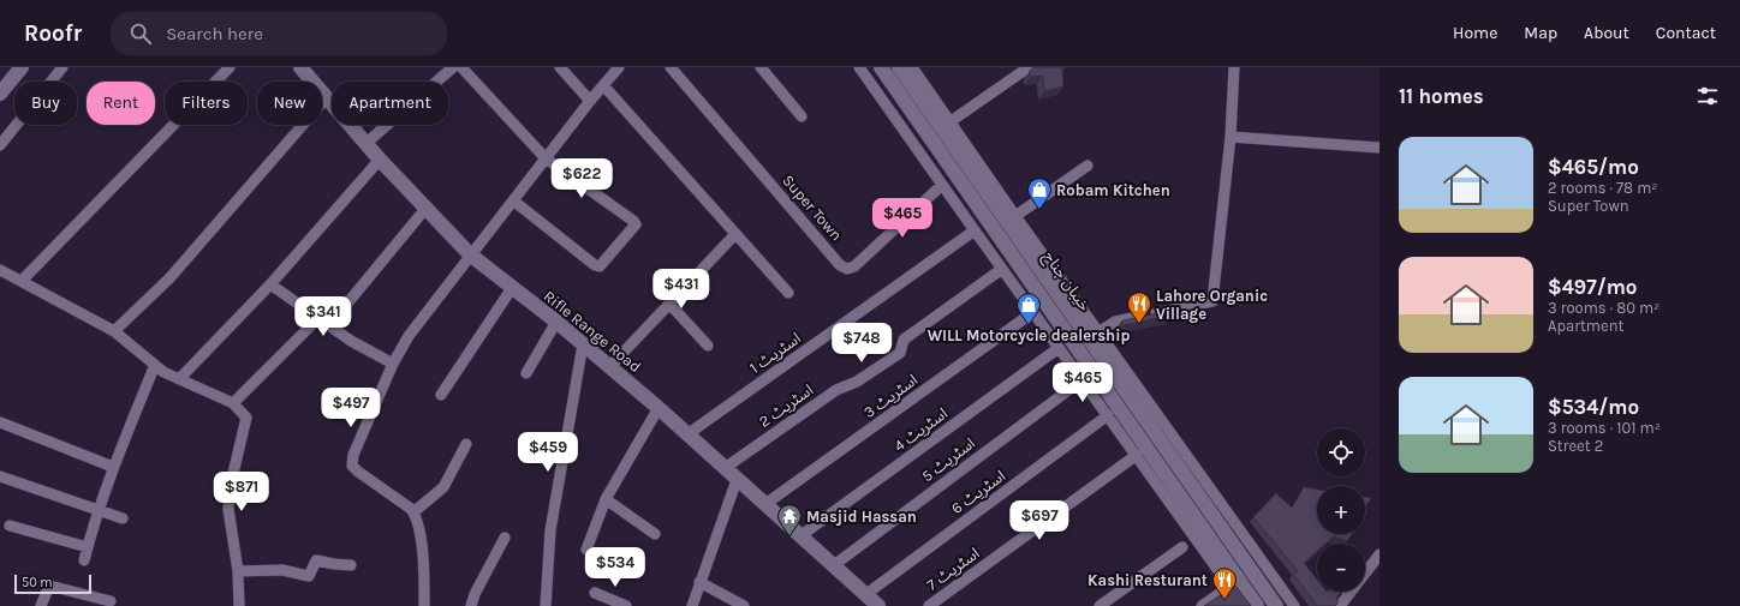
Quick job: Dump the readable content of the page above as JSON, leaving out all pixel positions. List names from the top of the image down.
{
  "streets": {
    "main road": ["خیبان جناح", "Rifle Range Road"],
    "street": [
      "Super Town",
      "اسٹریٹ 1",
      "اسٹریٹ 3",
      "اسٹریٹ 2",
      "اسٹریٹ 4",
      "اسٹریٹ 5",
      "اسٹریٹ 6",
      "اسٹریٹ 7"
    ]
  },
  "crossings": [
    ["Rifle Range Road", "اسٹریٹ 1"],
    ["Rifle Range Road", "اسٹریٹ 3"],
    ["Rifle Range Road", "اسٹریٹ 2"],
    ["Rifle Range Road", "اسٹریٹ 4"],
    ["Rifle Range Road", "اسٹریٹ 5"],
    ["Rifle Range Road", "اسٹریٹ 6"]
  ],
  "places": {
    "shop": ["Robam Kitchen", "WILL Motorcycle dealership"],
    "restaurant": ["Lahore Organic Village", "Kashi Resturant"],
    "temple": ["Masjid Hassan"]
  },
  "scale_bar": "50 m",
  "page": {
    "header": "Roofr",
    "search": "Search here",
    "nav": [
      "Home",
      "Map",
      "About",
      "Contact"
    ],
    "heading": "11 homes",
    "chip": [
      "Buy",
      "Rent",
      "Filters",
      "New",
      "Apartment"
    ],
    "list": [
      {
        "name": "$465/mo",
        "note": "2 rooms · 78 m² · Super Town"
      },
      {
        "name": "$497/mo",
        "note": "3 rooms · 80 m² · Apartment"
      },
      {
        "name": "$534/mo",
        "note": "3 rooms · 101 m² · Street 2"
      }
    ],
    "price": [
      "$622",
      "$465",
      "$431",
      "$341",
      "$748",
      "$465",
      "$497",
      "$459",
      "$871",
      "$697",
      "$534"
    ],
    "map_buttons": ["+", "−"],
    "scale": "50 m"
  }
}
